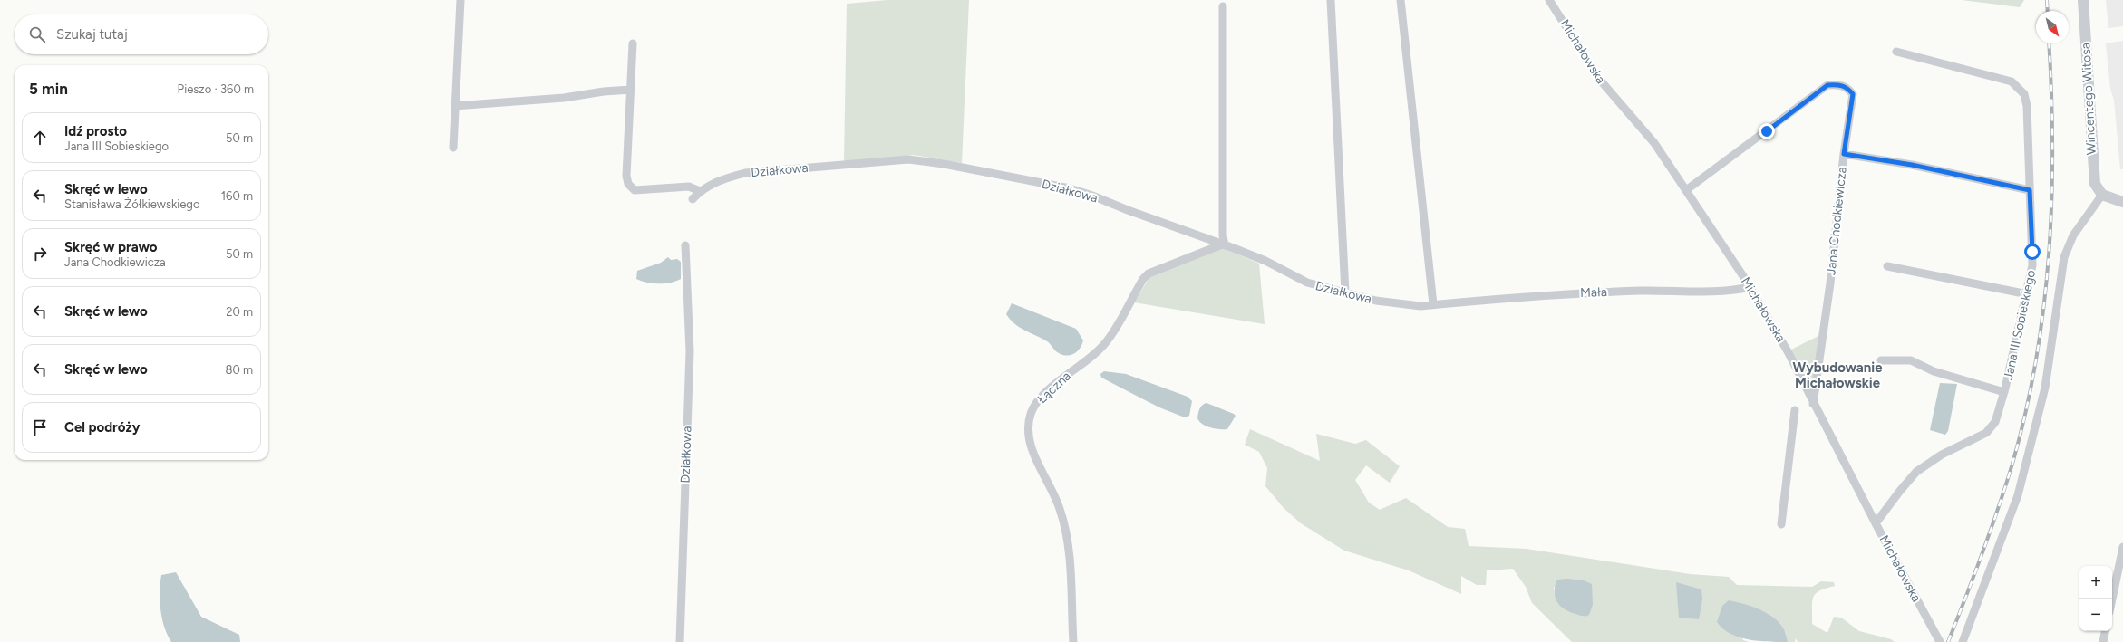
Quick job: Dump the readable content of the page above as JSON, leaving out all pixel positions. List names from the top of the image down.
{
  "streets": {
    "street": [
      "Michałowska",
      "Wincentego Witosa",
      "Działkowa",
      "Jana Chodkiewicza",
      "Mała",
      "Jana III Sobieskiego",
      "Łączna"
    ]
  },
  "crossings": [
    ["Michałowska", "Jana Chodkiewicza"],
    ["Michałowska", "Mała"],
    ["Michałowska", "Jana III Sobieskiego"],
    ["Działkowa", "Mała"],
    ["Działkowa", "Łączna"]
  ],
  "districts": ["Wybudowanie Michałowskie"],
  "north": "bottom right",
  "page": {
    "search": "Szukaj tutaj",
    "heading": ["5 min", "Pieszo · 360 m"],
    "list": [
      ["Idź prosto", "Jana III Sobieskiego", "50 m"],
      ["Skręć w lewo", "Stanisława Żółkiewskiego", "160 m"],
      ["Skręć w prawo", "Jana Chodkiewicza", "50 m"],
      ["Skręć w lewo", "20 m"],
      ["Skręć w lewo", "80 m"],
      "Cel podróży"
    ],
    "map_buttons": ["+", "−"]
  }
}
